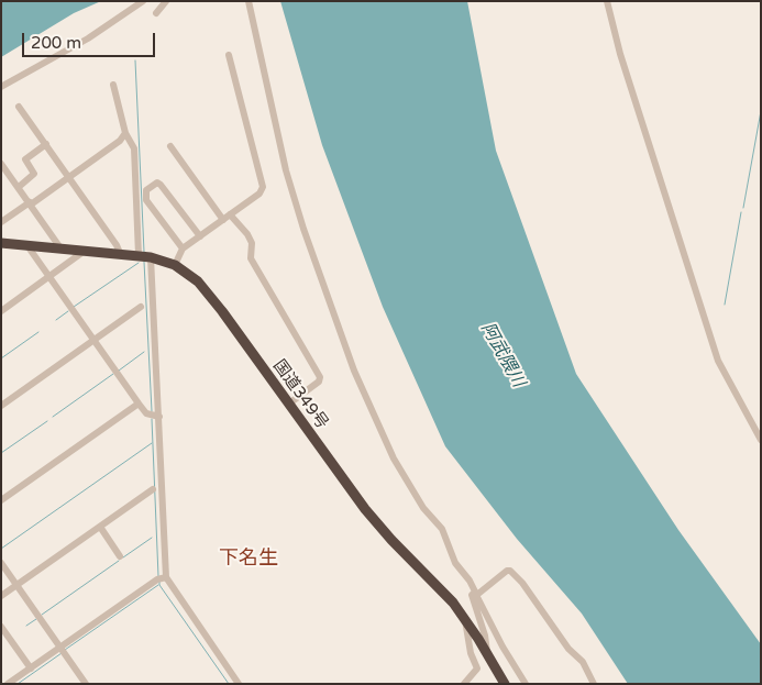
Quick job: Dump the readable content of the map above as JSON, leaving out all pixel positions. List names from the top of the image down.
{
  "streets": {
    "highway": ["国道349号"]
  },
  "districts": ["下名生"],
  "water": ["阿武隈川"],
  "scale_bar": "200 m"
}
